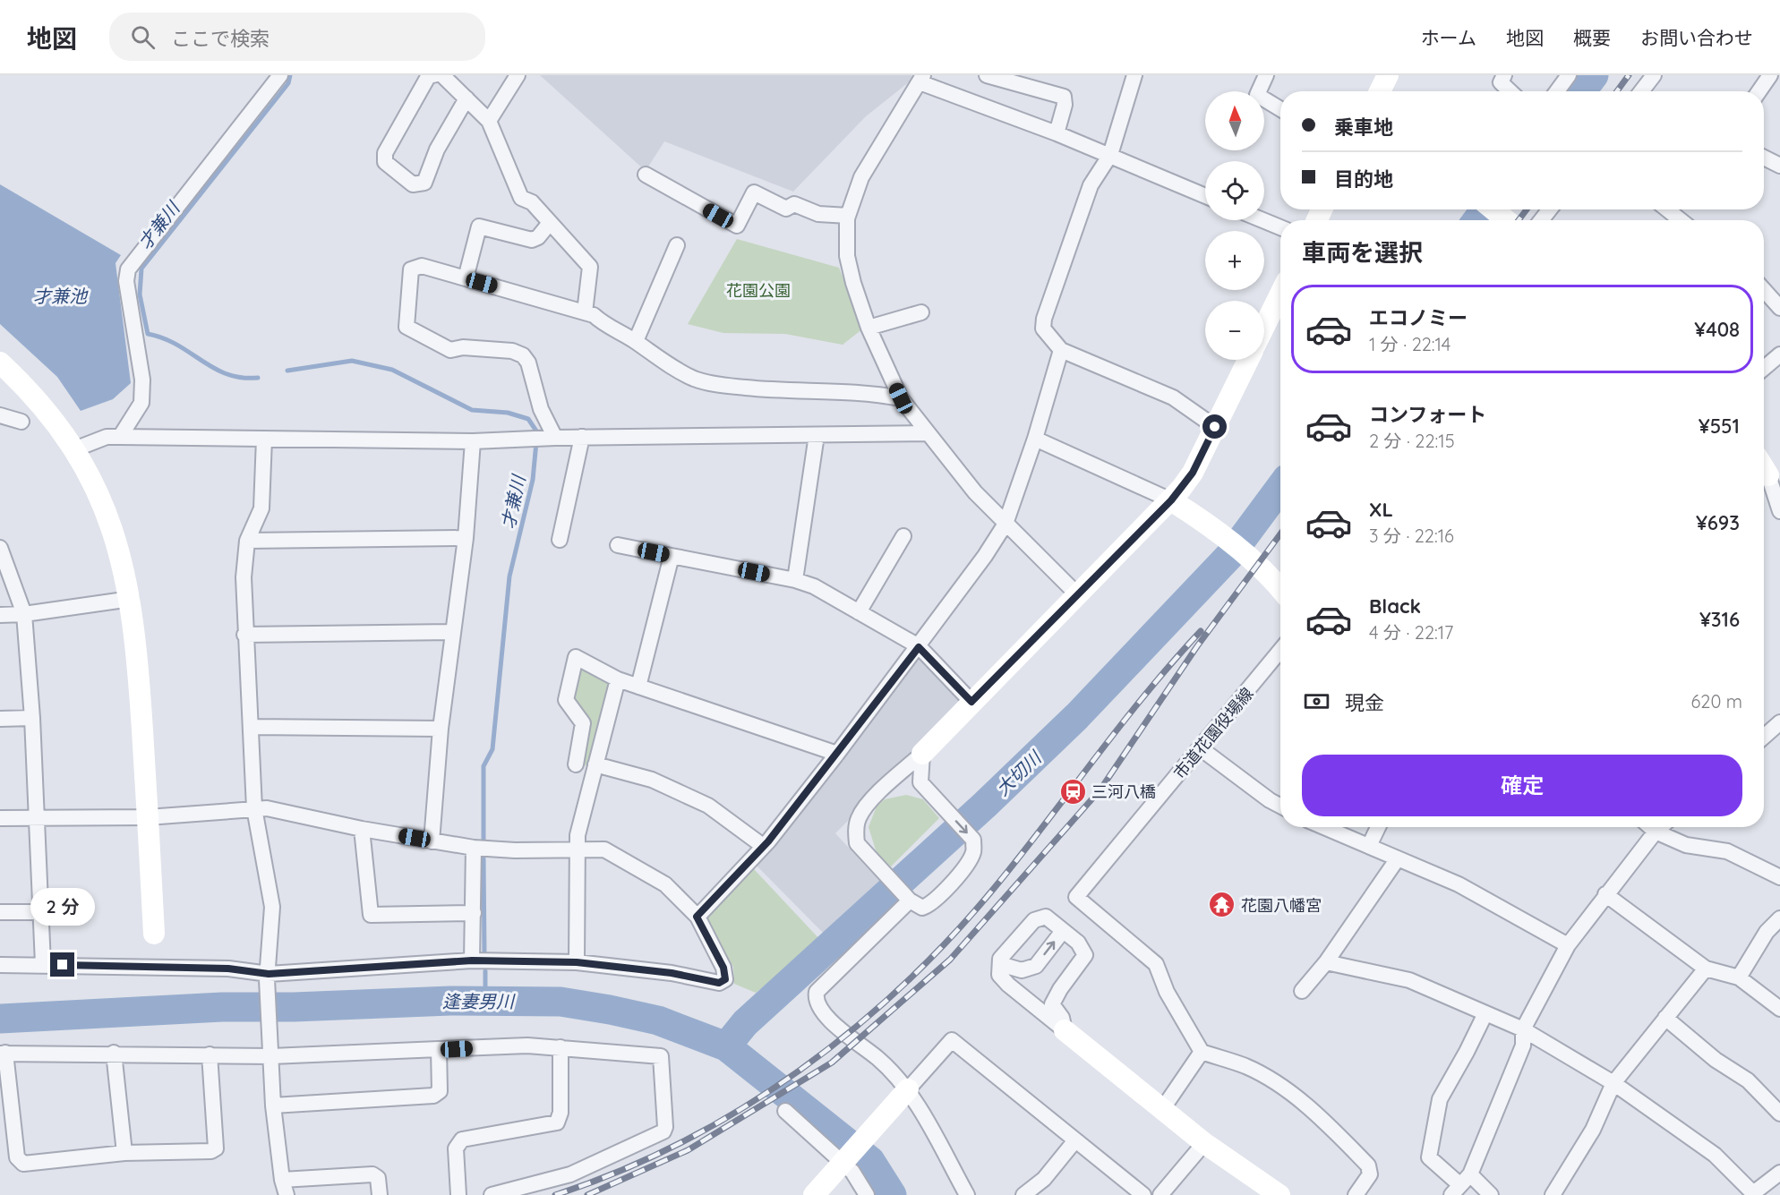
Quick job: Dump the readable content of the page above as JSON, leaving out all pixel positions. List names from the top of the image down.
{
  "streets": {
    "street": ["市道花園役場線"]
  },
  "water": [
    "才兼川",
    "才兼池",
    "大切川",
    "逢妻男川"
  ],
  "parks": ["花園公園"],
  "places": {
    "station": ["三河八橋"],
    "temple": ["花園八幡宮"]
  },
  "north": "top",
  "page": {
    "header": "地図",
    "search": "ここで検索",
    "nav": [
      "ホーム",
      "地図",
      "概要",
      "お問い合わせ"
    ],
    "map_buttons": ["+", "−"],
    "banner": ["乗車地", "目的地"],
    "heading": "車両を選択",
    "list": [
      {
        "name": "エコノミー",
        "note": "1 分 · 22:14",
        "value": "¥408"
      },
      {
        "name": "コンフォート",
        "note": "2 分 · 22:15",
        "value": "¥551"
      },
      {
        "name": "XL",
        "note": "3 分 · 22:16",
        "value": "¥693"
      },
      {
        "name": "Black",
        "note": "4 分 · 22:17",
        "value": "¥316"
      }
    ],
    "pay": ["現金", "620 m"],
    "buttons": "確定",
    "bubble": "2 分"
  }
}
